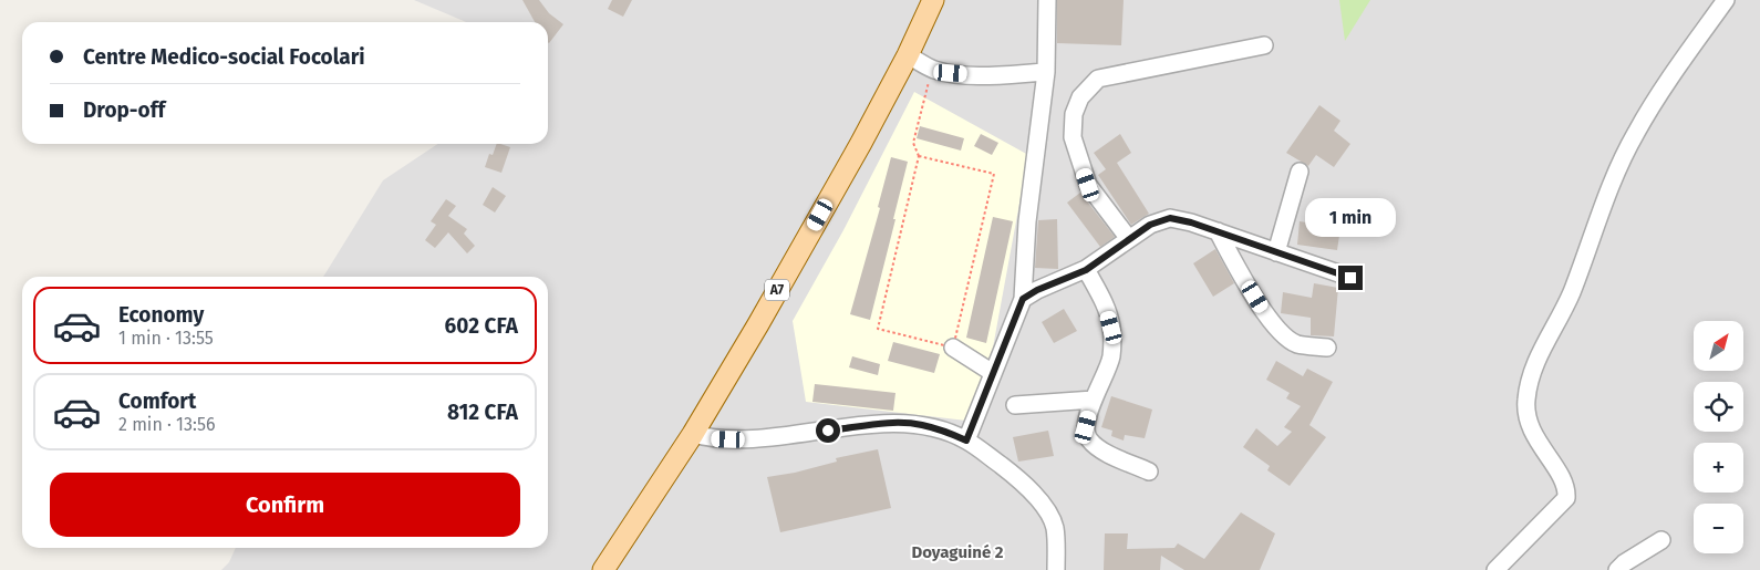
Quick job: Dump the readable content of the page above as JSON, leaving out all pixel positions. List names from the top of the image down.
{
  "streets": {
    "main road": ["A7"]
  },
  "districts": ["Doyaguiné 2"],
  "north": "top right",
  "page": {
    "banner": ["Centre Medico-social Focolari", "Drop-off"],
    "bubble": "1 min",
    "list": [
      {
        "name": "Economy",
        "note": "1 min · 13:55",
        "value": "602 CFA"
      },
      {
        "name": "Comfort",
        "note": "2 min · 13:56",
        "value": "812 CFA"
      }
    ],
    "map_buttons": ["+", "−"],
    "buttons": "Confirm"
  }
}
